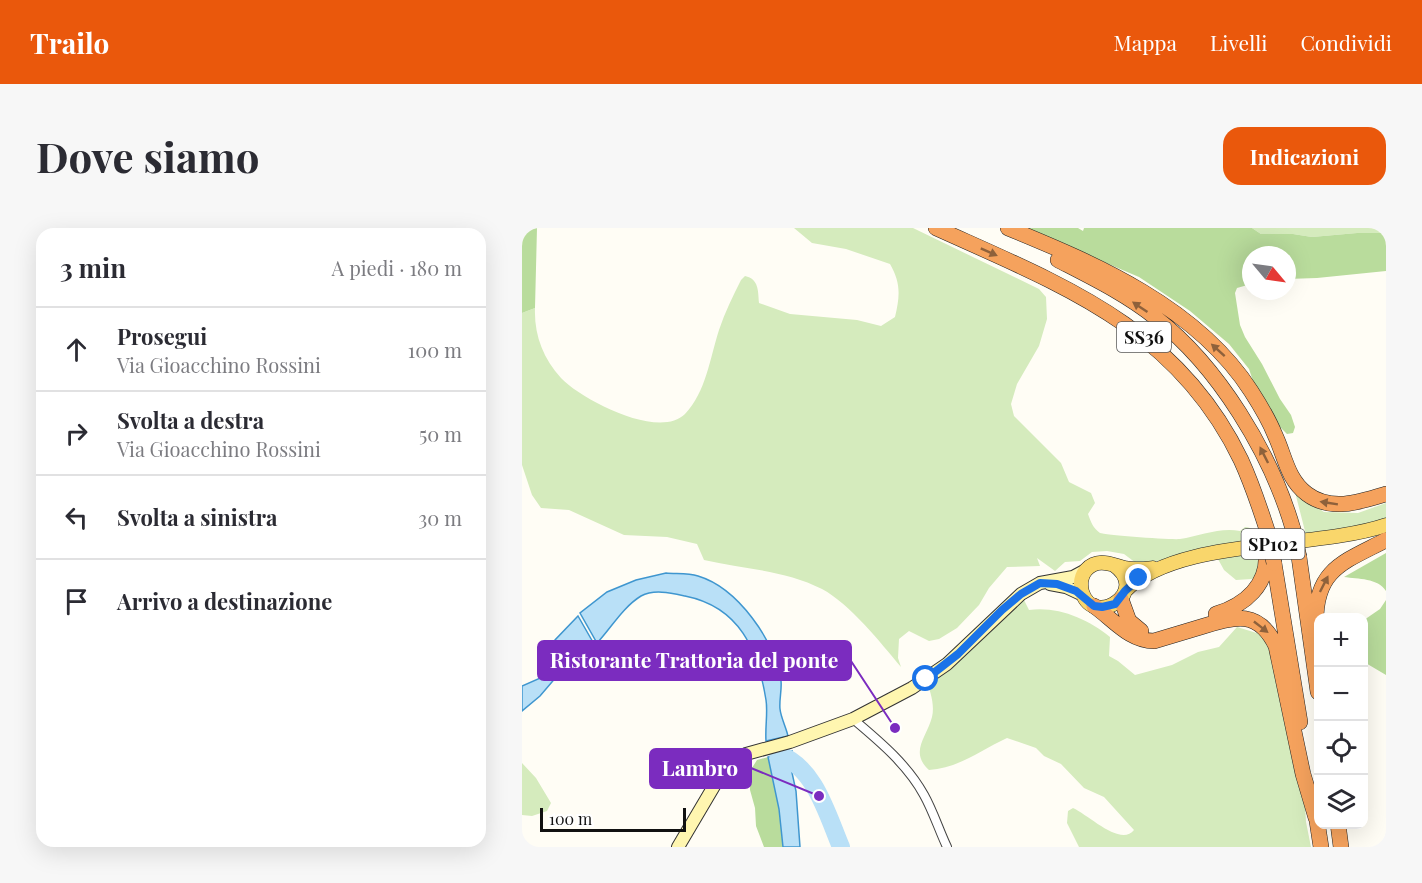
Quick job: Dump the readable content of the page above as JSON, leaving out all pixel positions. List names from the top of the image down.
{
  "streets": {
    "highway": ["SS36"],
    "main road": ["SP102"]
  },
  "places": ["Ristorante Trattoria del ponte", "Lambro"],
  "scale_bar": "100 m",
  "north": "bottom right",
  "page": {
    "header": "Trailo",
    "nav": ["Mappa", "Livelli", "Condividi"],
    "buttons": "Indicazioni",
    "title": "Dove siamo",
    "heading": ["3 min", "A piedi · 180 m"],
    "list": [
      ["Prosegui", "Via Gioacchino Rossini", "100 m"],
      ["Svolta a destra", "Via Gioacchino Rossini", "50 m"],
      ["Svolta a sinistra", "30 m"],
      "Arrivo a destinazione"
    ],
    "map_buttons": ["+", "−"],
    "scale": "100 m"
  }
}
